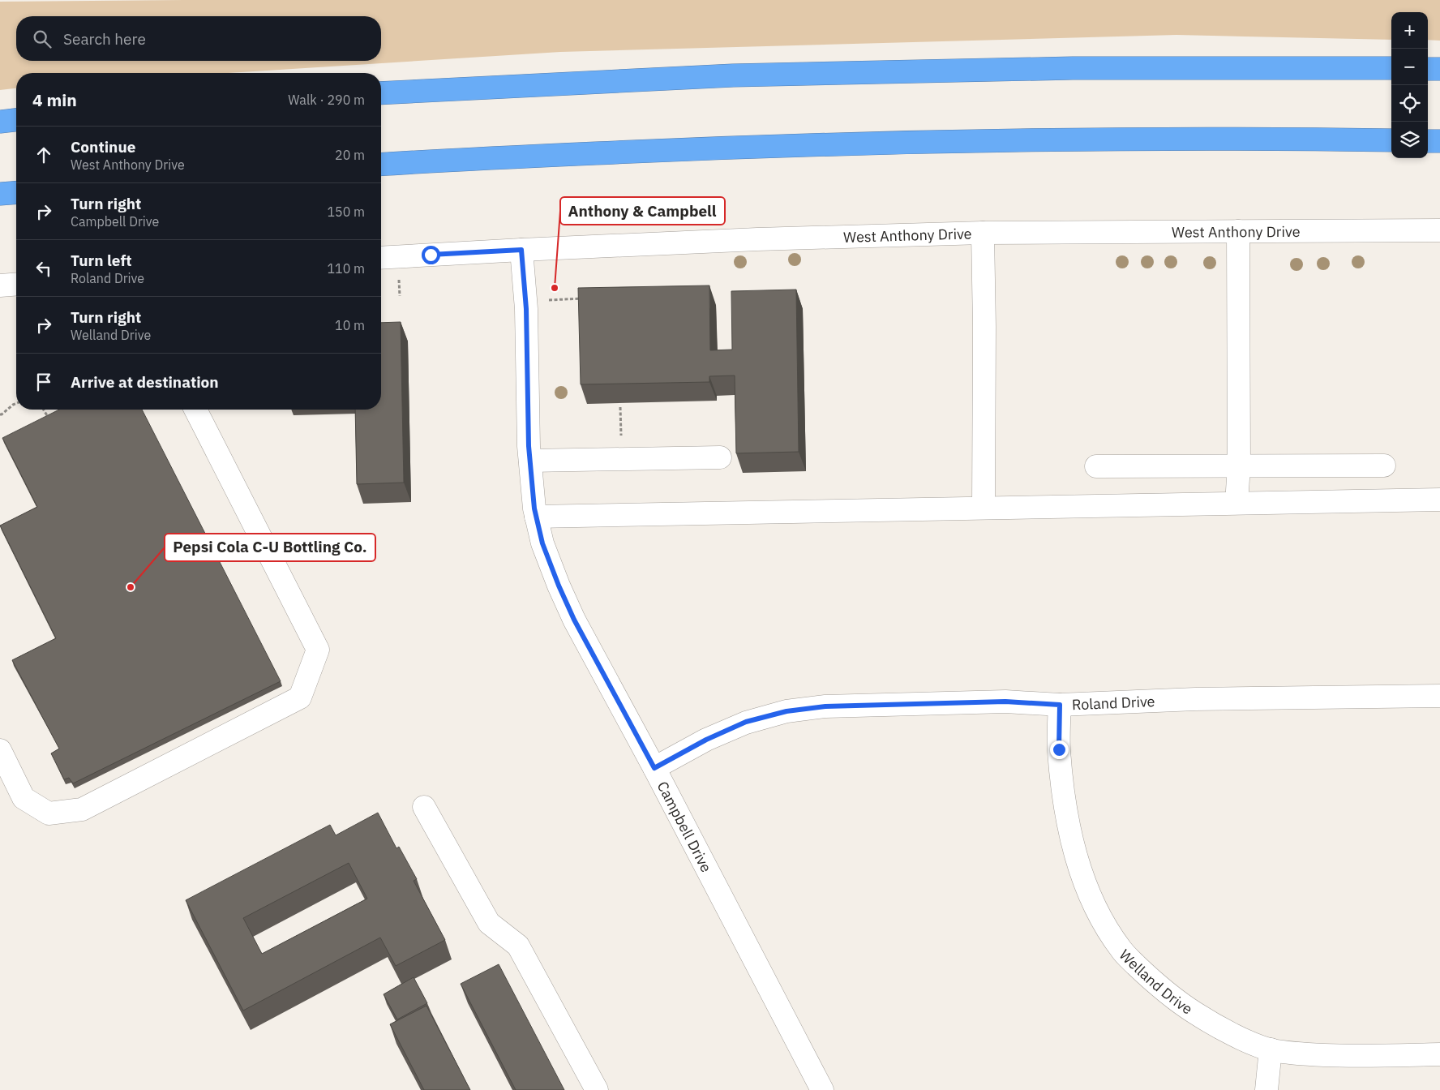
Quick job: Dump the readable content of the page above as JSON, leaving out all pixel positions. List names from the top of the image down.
{
  "streets": {
    "street": [
      "West Anthony Drive",
      "Roland Drive",
      "Campbell Drive",
      "Welland Drive"
    ]
  },
  "crossings": [
    ["West Anthony Drive", "Campbell Drive"],
    ["Roland Drive", "Campbell Drive"],
    ["Roland Drive", "Welland Drive"]
  ],
  "places": ["Anthony & Campbell", "Pepsi Cola C-U Bottling Co."],
  "page": {
    "map_buttons": ["+", "−"],
    "search": "Search here",
    "heading": ["4 min", "Walk · 290 m"],
    "list": [
      ["Continue", "West Anthony Drive", "20 m"],
      ["Turn right", "Campbell Drive", "150 m"],
      ["Turn left", "Roland Drive", "110 m"],
      ["Turn right", "Welland Drive", "10 m"],
      "Arrive at destination"
    ]
  }
}
